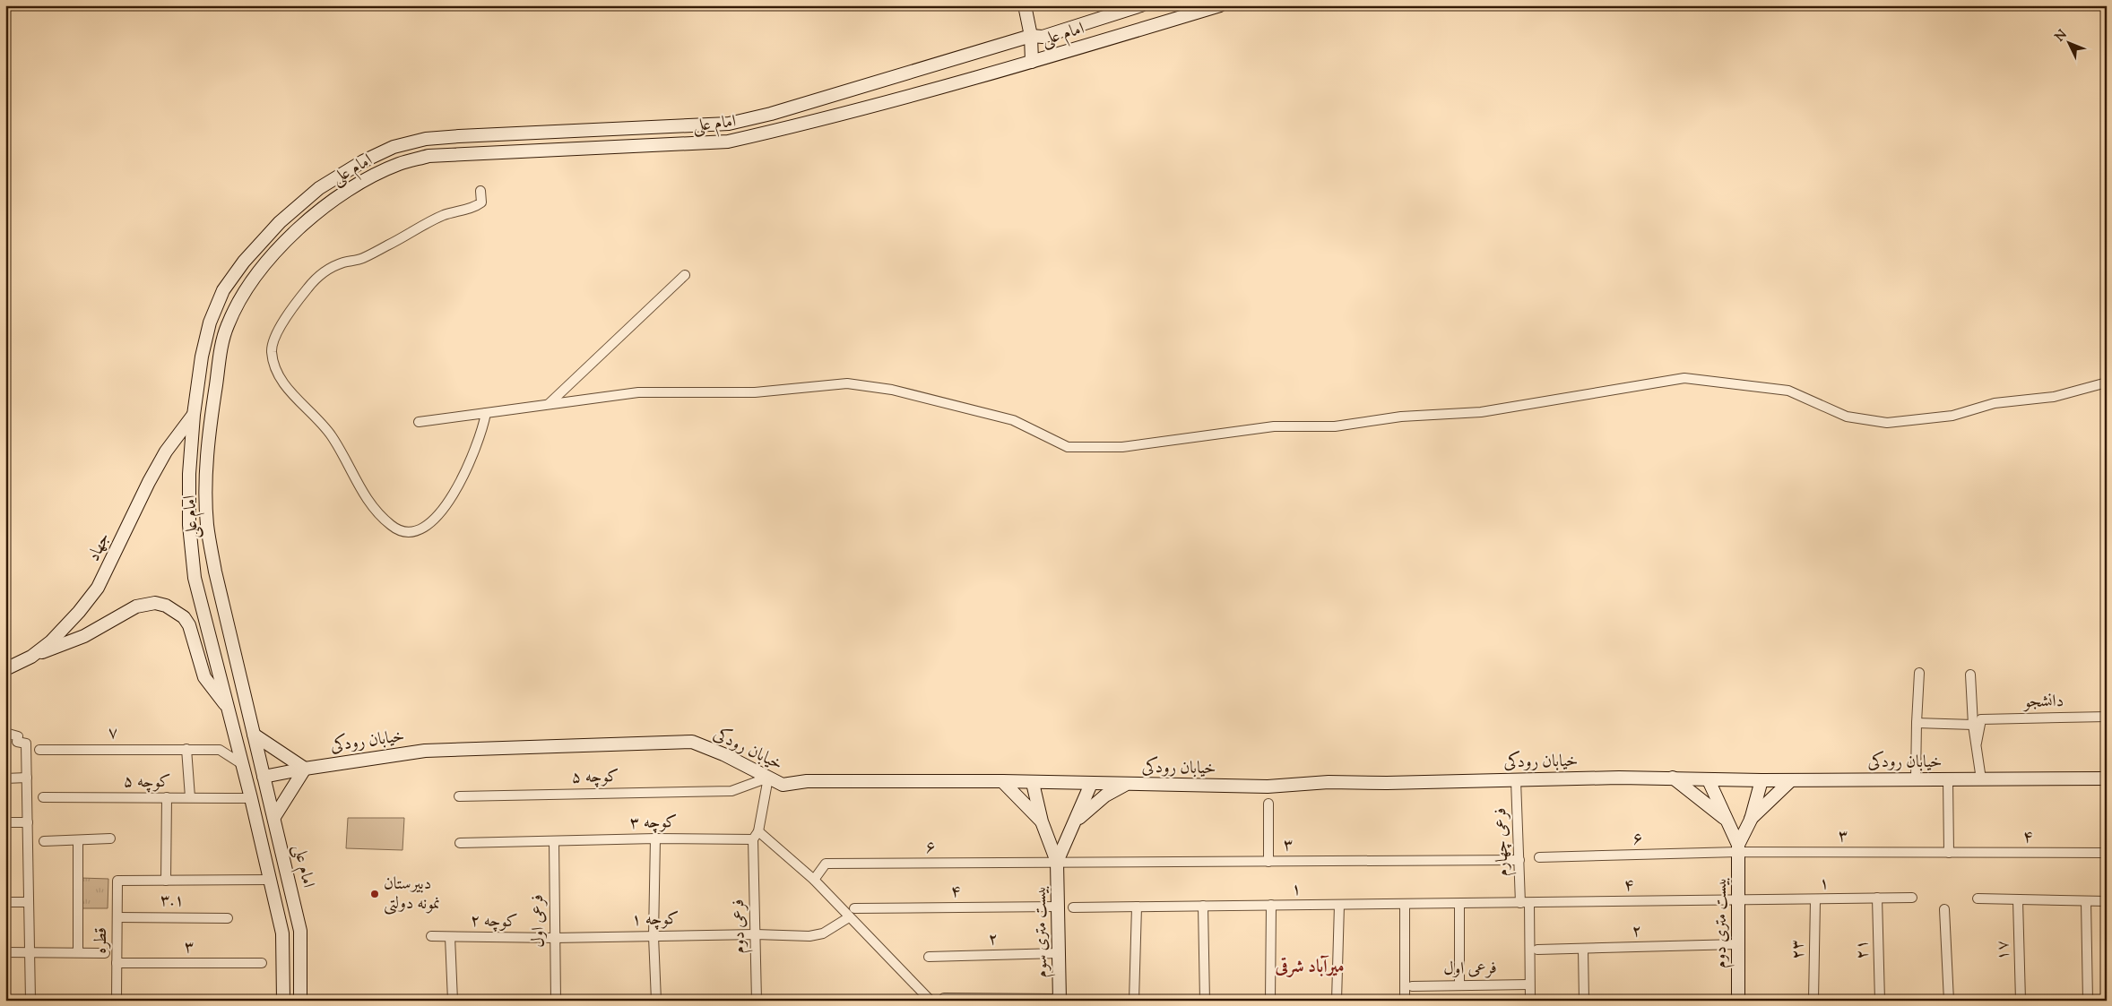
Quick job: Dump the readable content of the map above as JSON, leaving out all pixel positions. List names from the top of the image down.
{
  "streets": {
    "main road": [
      "امام علی",
      "جهاد",
      "خیابان رودکی",
      "بیست متری دوم",
      "بیست متری سوم"
    ],
    "street": [
      "دانشجو",
      "۷",
      "کوچه ۵",
      "کوچه ۳",
      "۳",
      "۴",
      "۶",
      "فرعی چهارم",
      "۱",
      "۳.۱",
      "کوچه ۱",
      "فرعی اول",
      "کوچه ۲",
      "فرعی دوم",
      "۲",
      "قطره",
      "۲۳",
      "۲۱",
      "۱۷"
    ]
  },
  "crossings": [
    ["امام علی", "جهاد"],
    ["امام علی", "۷"],
    ["امام علی", "خیابان رودکی"],
    ["امام علی", "کوچه ۵"],
    ["خیابان رودکی", "کوچه ۵"],
    ["خیابان رودکی", "فرعی چهارم"],
    ["خیابان رودکی", "بیست متری دوم"],
    ["خیابان رودکی", "فرعی دوم"],
    ["خیابان رودکی", "بیست متری سوم"],
    ["کوچه ۵", "فرعی دوم"],
    ["کوچه ۳", "فرعی اول"],
    ["کوچه ۳", "فرعی دوم"],
    ["۳", "۴"],
    ["۳", "۶"],
    ["۳", "فرعی چهارم"],
    ["۳", "بیست متری دوم"],
    ["۳", "بیست متری سوم"],
    ["۳", "قطره"],
    ["۴", "فرعی چهارم"],
    ["۴", "۱"],
    ["۴", "بیست متری دوم"],
    ["۴", "بیست متری سوم"],
    ["۶", "بیست متری دوم"],
    ["۶", "بیست متری سوم"],
    ["فرعی چهارم", "۱"],
    ["فرعی چهارم", "فرعی اول"],
    ["۱", "بیست متری دوم"],
    ["۱", "۲۳"],
    ["۱", "۲۱"],
    ["۳.۱", "قطره"],
    ["کوچه ۱", "فرعی اول"],
    ["کوچه ۱", "کوچه ۲"],
    ["کوچه ۱", "فرعی دوم"],
    ["فرعی اول", "کوچه ۲"],
    ["بیست متری دوم", "۲"],
    ["بیست متری سوم", "۲"]
  ],
  "districts": ["میرآباد شرقی"],
  "places": ["دبیرستان نمونه دولتی"],
  "north": "top left"
}
